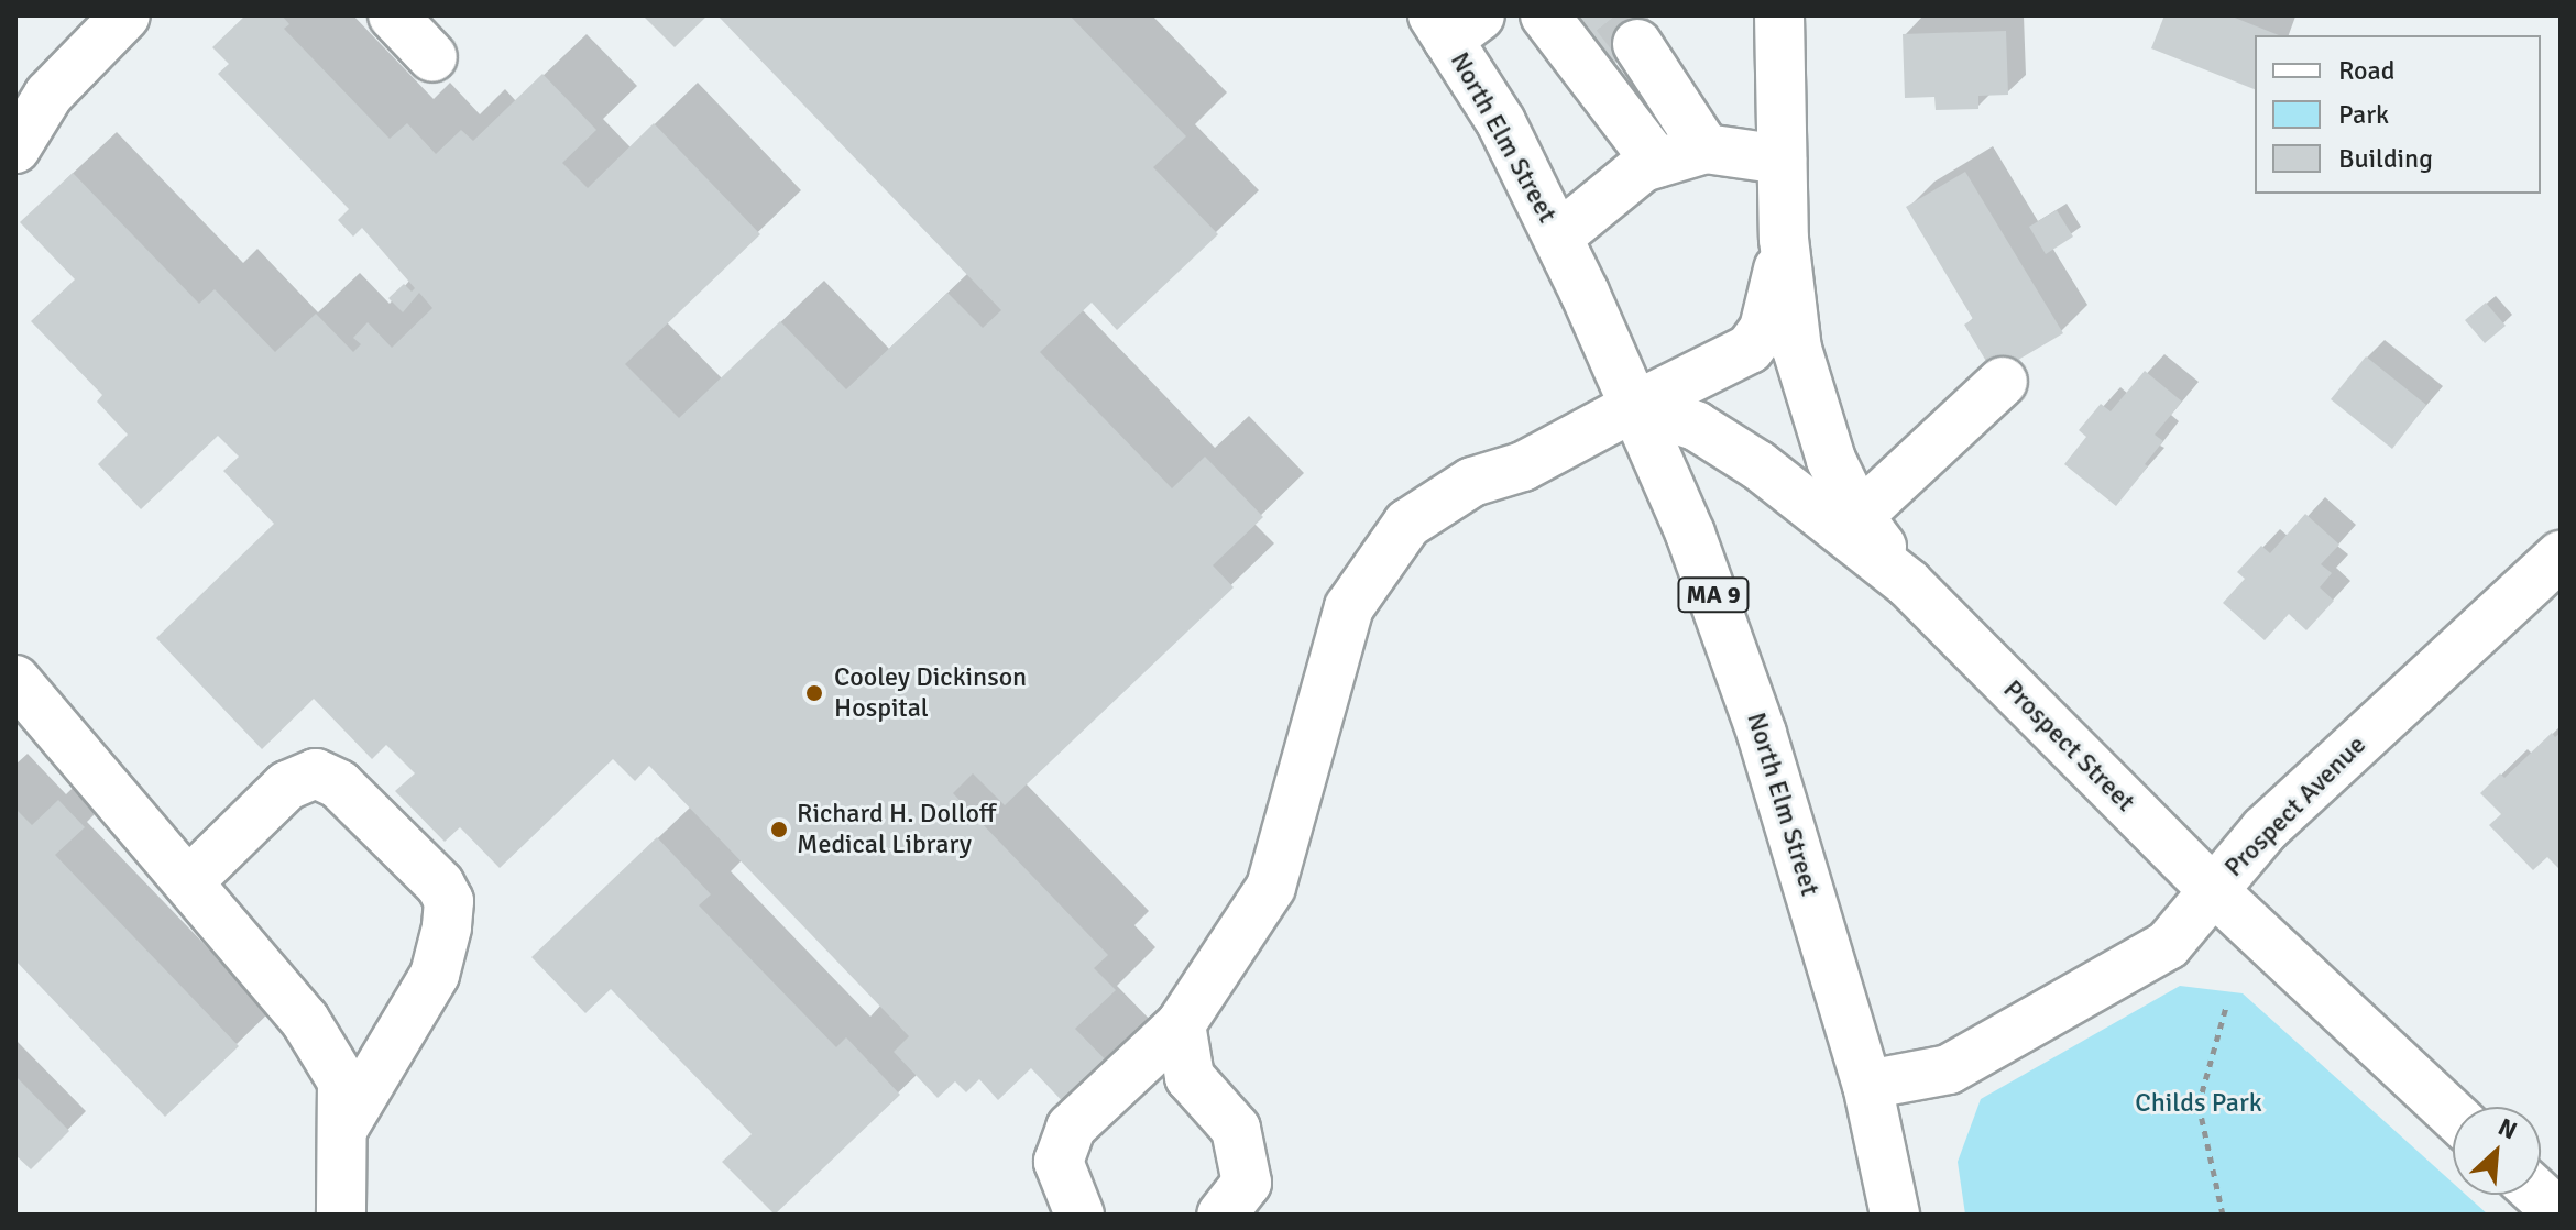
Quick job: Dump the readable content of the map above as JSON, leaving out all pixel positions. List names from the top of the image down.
{
  "streets": {
    "main road": [
      "North Elm Street",
      "MA 9",
      "Prospect Street",
      "Prospect Avenue"
    ]
  },
  "crossings": [
    ["North Elm Street", "Prospect Street"],
    ["North Elm Street", "Prospect Avenue"],
    ["Prospect Street", "Prospect Avenue"]
  ],
  "parks": ["Childs Park"],
  "places": ["Cooley Dickinson Hospital", "Richard H. Dolloff Medical Library"],
  "legend": ["Road", "Park", "Building"],
  "north": "top right"
}
